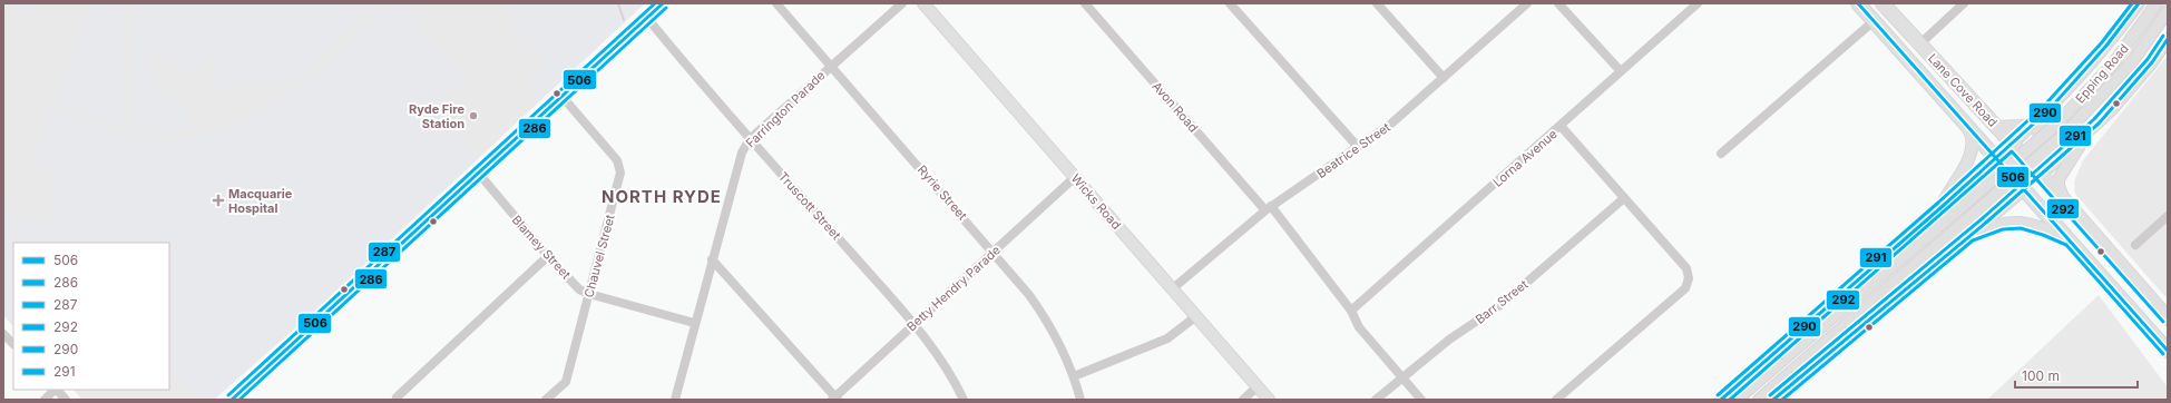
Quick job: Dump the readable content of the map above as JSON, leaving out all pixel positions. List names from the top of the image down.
{
  "streets": {
    "highway": ["Lane Cove Road"],
    "main road": ["Epping Road", "Wicks Road"],
    "street": [
      "Avon Road",
      "Farrington Parade",
      "Beatrice Street",
      "Lorna Avenue",
      "Ryrie Street",
      "Truscott Street",
      "Blamey Street",
      "Chauvel Street",
      "Betty Hendry Parade",
      "Barr Street"
    ]
  },
  "crossings": [
    ["Avon Road", "Beatrice Street"],
    ["Avon Road", "Lorna Avenue"],
    ["Avon Road", "Barr Street"],
    ["Farrington Parade", "Ryrie Street"],
    ["Farrington Parade", "Truscott Street"],
    ["Farrington Parade", "Blamey Street"],
    ["Beatrice Street", "Wicks Road"],
    ["Ryrie Street", "Betty Hendry Parade"],
    ["Wicks Road", "Betty Hendry Parade"],
    ["Truscott Street", "Betty Hendry Parade"],
    ["Blamey Street", "Chauvel Street"]
  ],
  "districts": ["NORTH RYDE"],
  "places": {
    "other": ["Ryde Fire Station"],
    "health": ["Macquarie Hospital"]
  },
  "lines": [
    "transit line 506",
    "transit line 287",
    "transit line 290",
    "transit line 291",
    "transit line 286",
    "transit line 292"
  ],
  "legend": [
    "506",
    "286",
    "287",
    "292",
    "290",
    "291"
  ],
  "scale_bar": "100 m"
}
